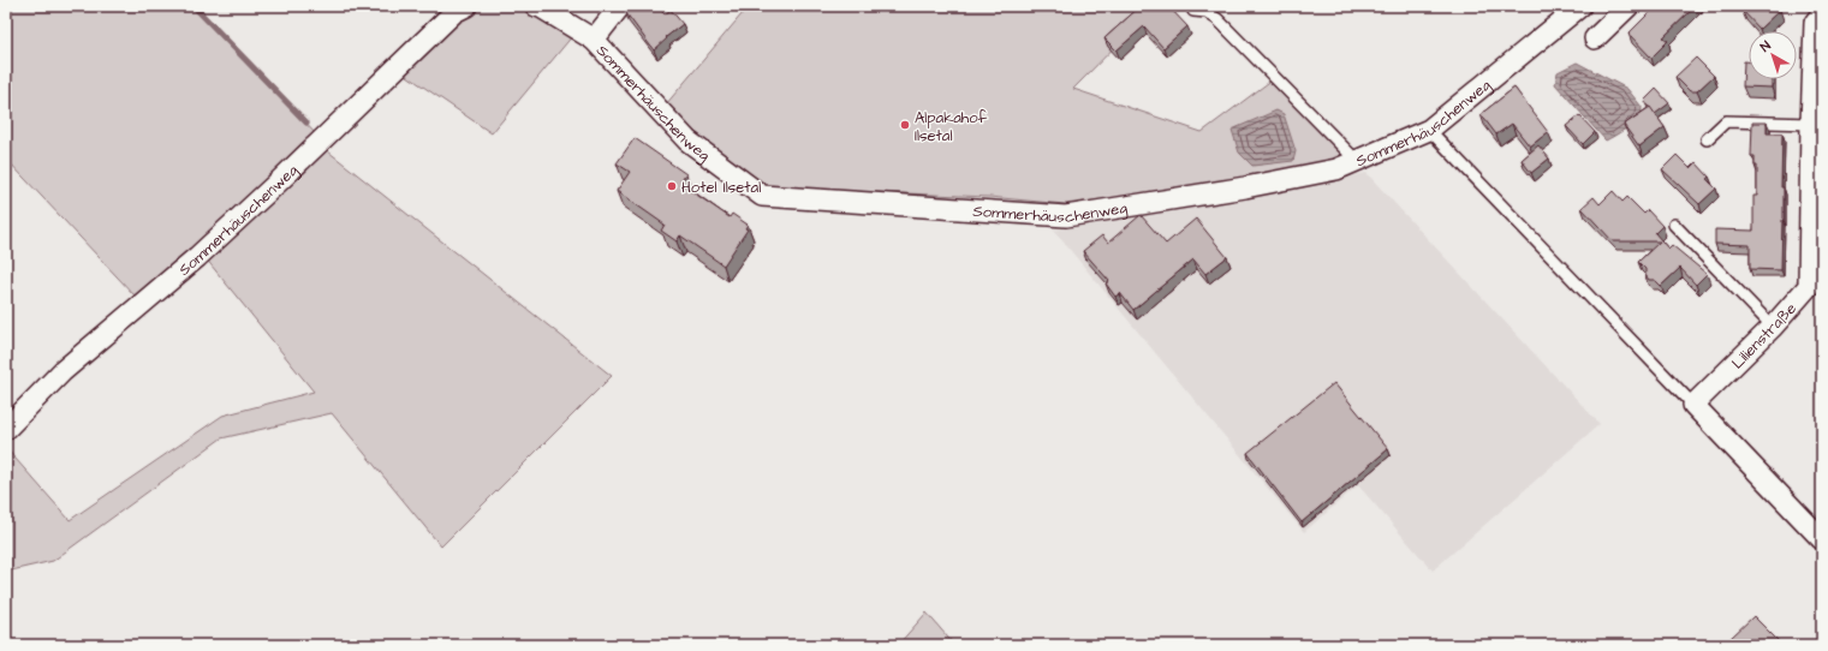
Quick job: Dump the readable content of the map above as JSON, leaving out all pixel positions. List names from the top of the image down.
{
  "streets": {
    "street": ["Sommerhäuschenweg", "Lilienstraße"]
  },
  "places": ["Alpakahof Ilsetal", "Hotel Ilsetal"],
  "north": "top left"
}
